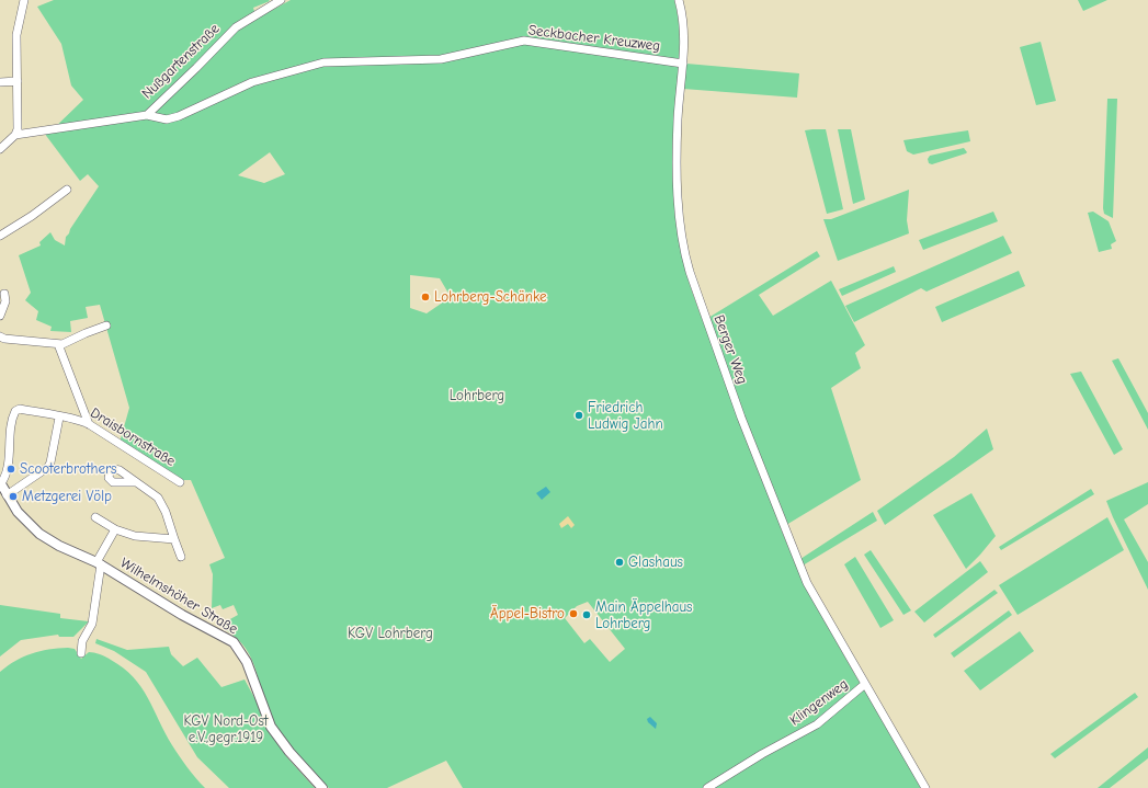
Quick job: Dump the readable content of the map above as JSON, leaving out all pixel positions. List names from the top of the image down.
{
  "streets": {
    "main road": ["Wilhelmshöher Straße"],
    "street": [
      "Seckbacher Kreuzweg",
      "Nußgartenstraße",
      "Berger Weg",
      "Draisbornstraße",
      "Klingenweg"
    ]
  },
  "crossings": [
    ["Seckbacher Kreuzweg", "Nußgartenstraße"],
    ["Seckbacher Kreuzweg", "Berger Weg"],
    ["Berger Weg", "Klingenweg"],
    ["Draisbornstraße", "Wilhelmshöher Straße"]
  ],
  "parks": ["Lohrberg", "KGV Lohrberg", "KGV Nord-Ost e.V.,gegr.1919"],
  "places": [
    "Lohrberg-Schänke",
    "Friedrich Ludwig Jahn",
    "Scooterbrothers",
    "Metzgerei Völp",
    "Glashaus",
    "Äppel-Bistro",
    "Main Äppelhaus Lohrberg"
  ]
}
